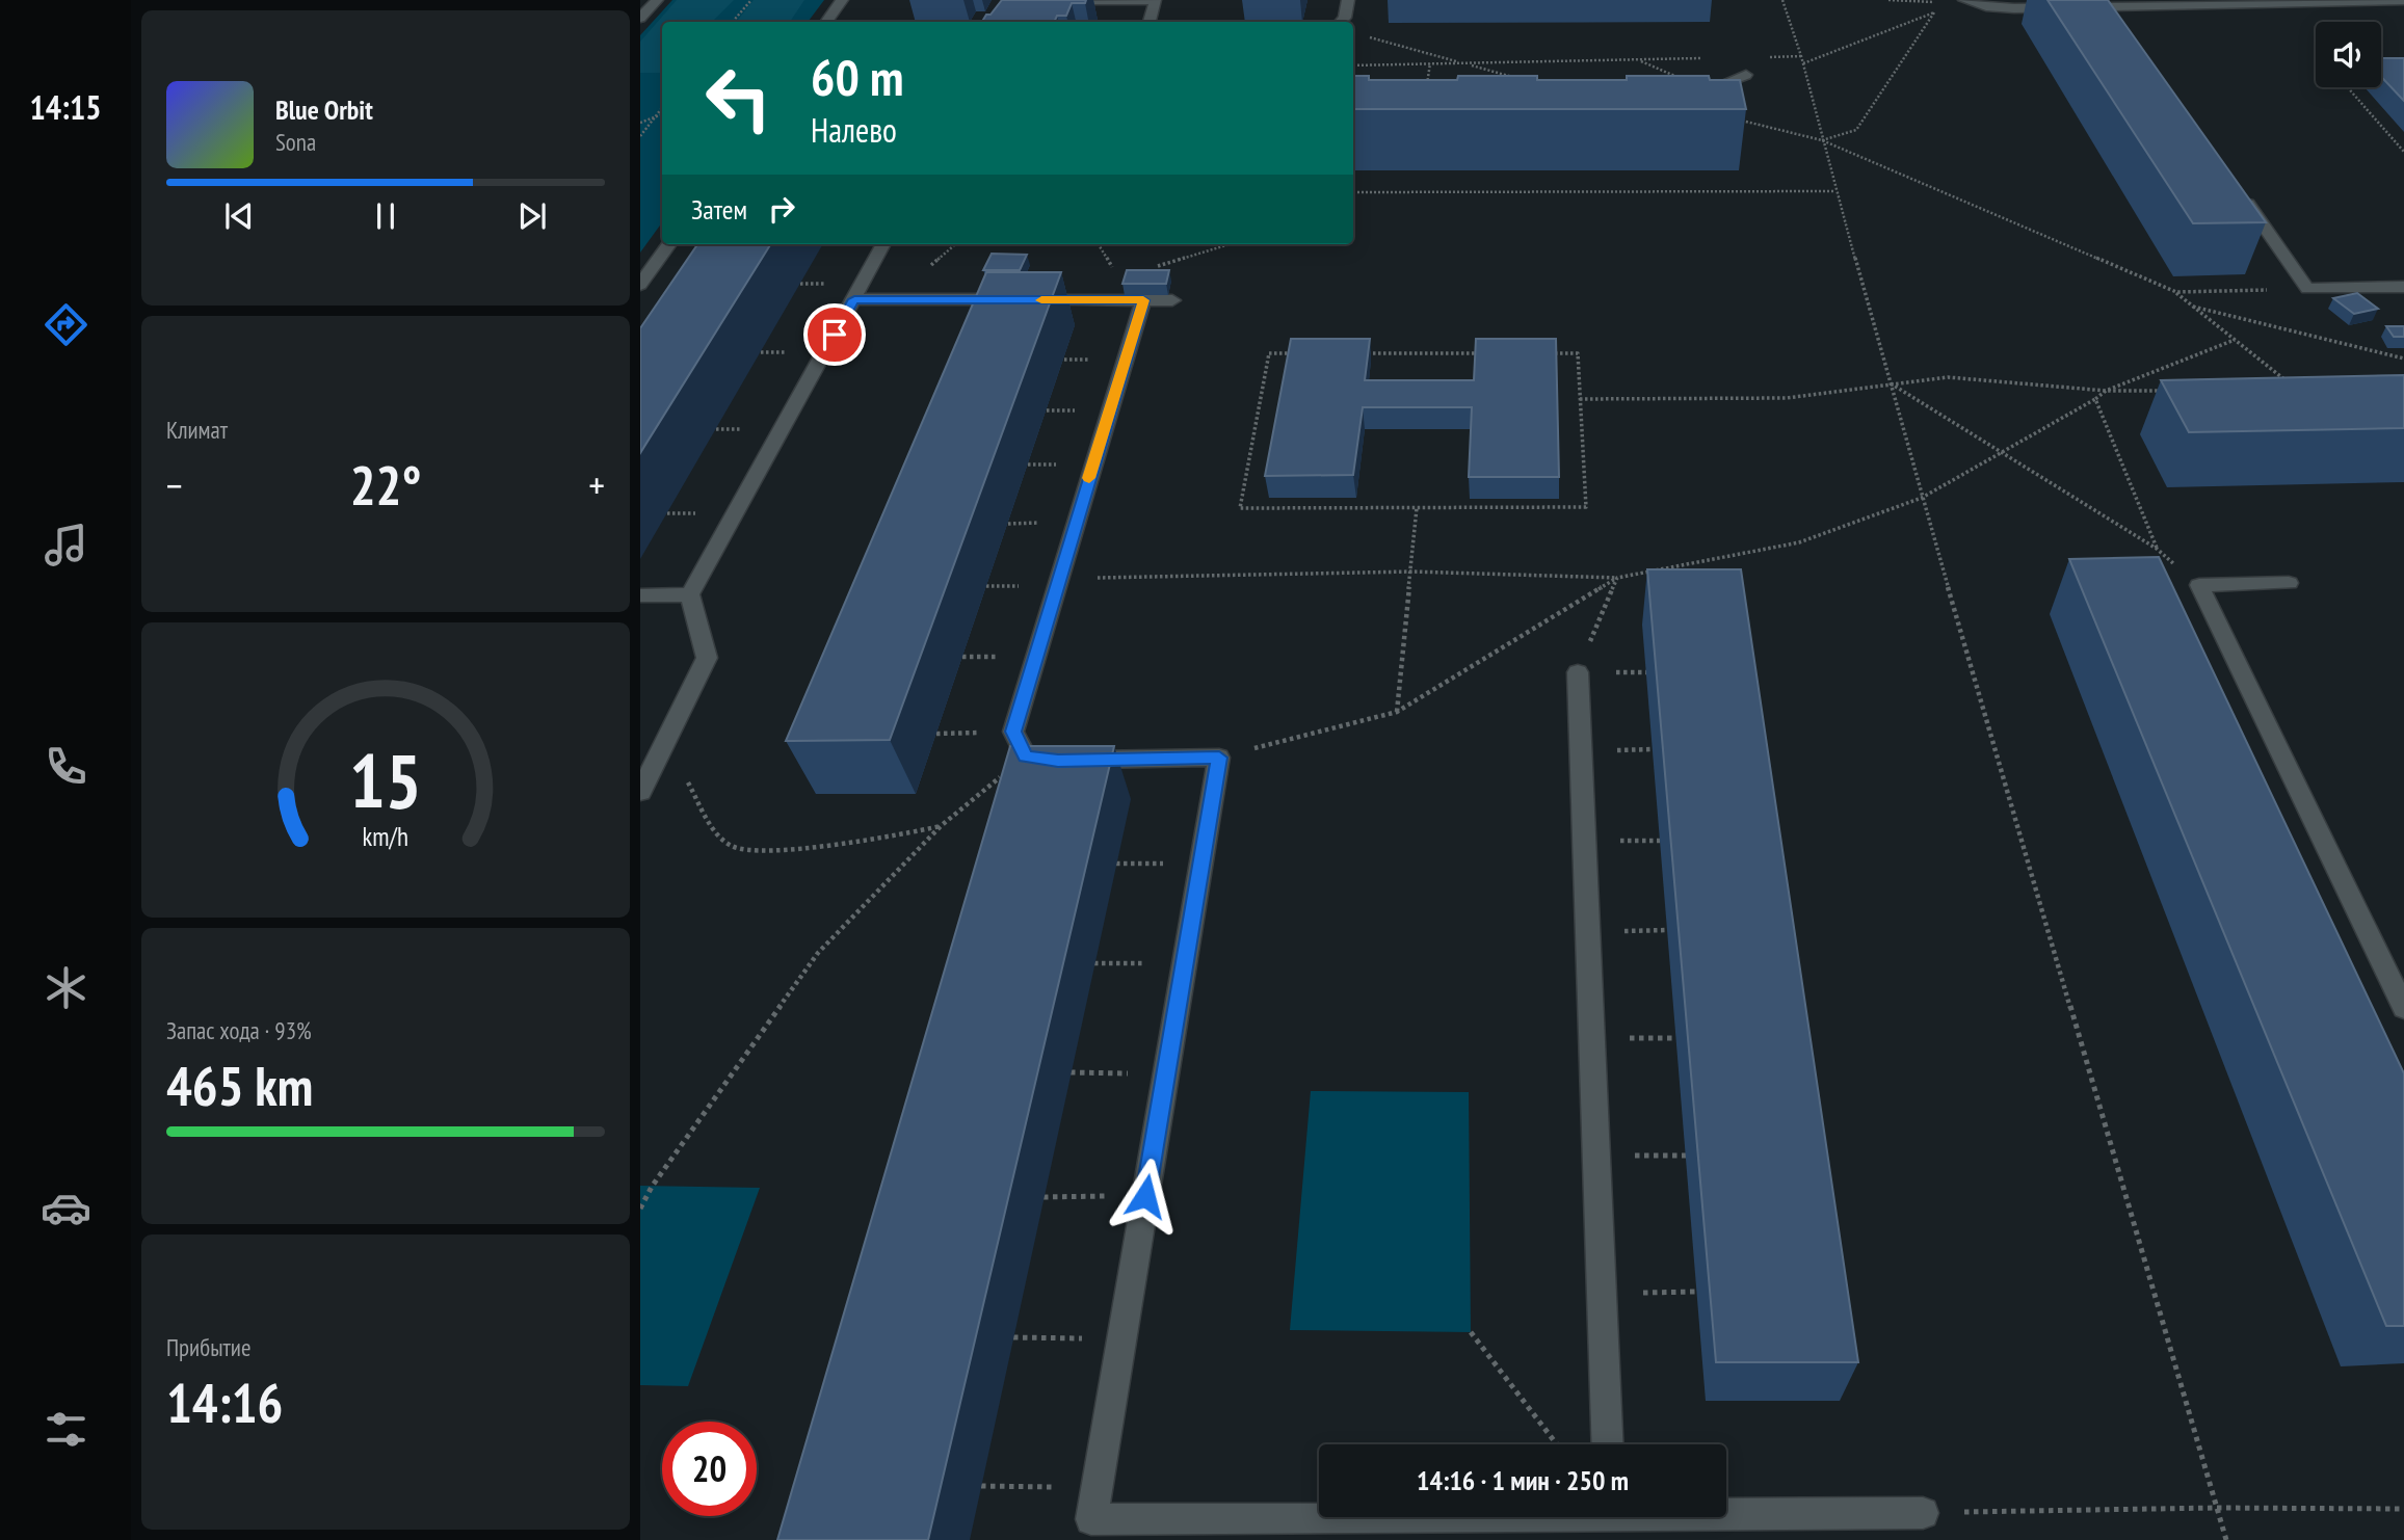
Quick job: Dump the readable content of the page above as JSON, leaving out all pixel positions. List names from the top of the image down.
{
  "page": {
    "tabs": "14:15",
    "turn": ["60 m", "Налево"],
    "song": ["Blue Orbit", "Sona"],
    "then": "Затем",
    "tile": [
      "Климат",
      ["Запас хода · 93%", "465 km"],
      ["Прибытие", "14:16"]
    ],
    "heat": ["−", "22°", "+"],
    "limit": "20",
    "trip": "14:16 · 1 мин · 250 m",
    "gauge": ["15", "km/h"]
  }
}
